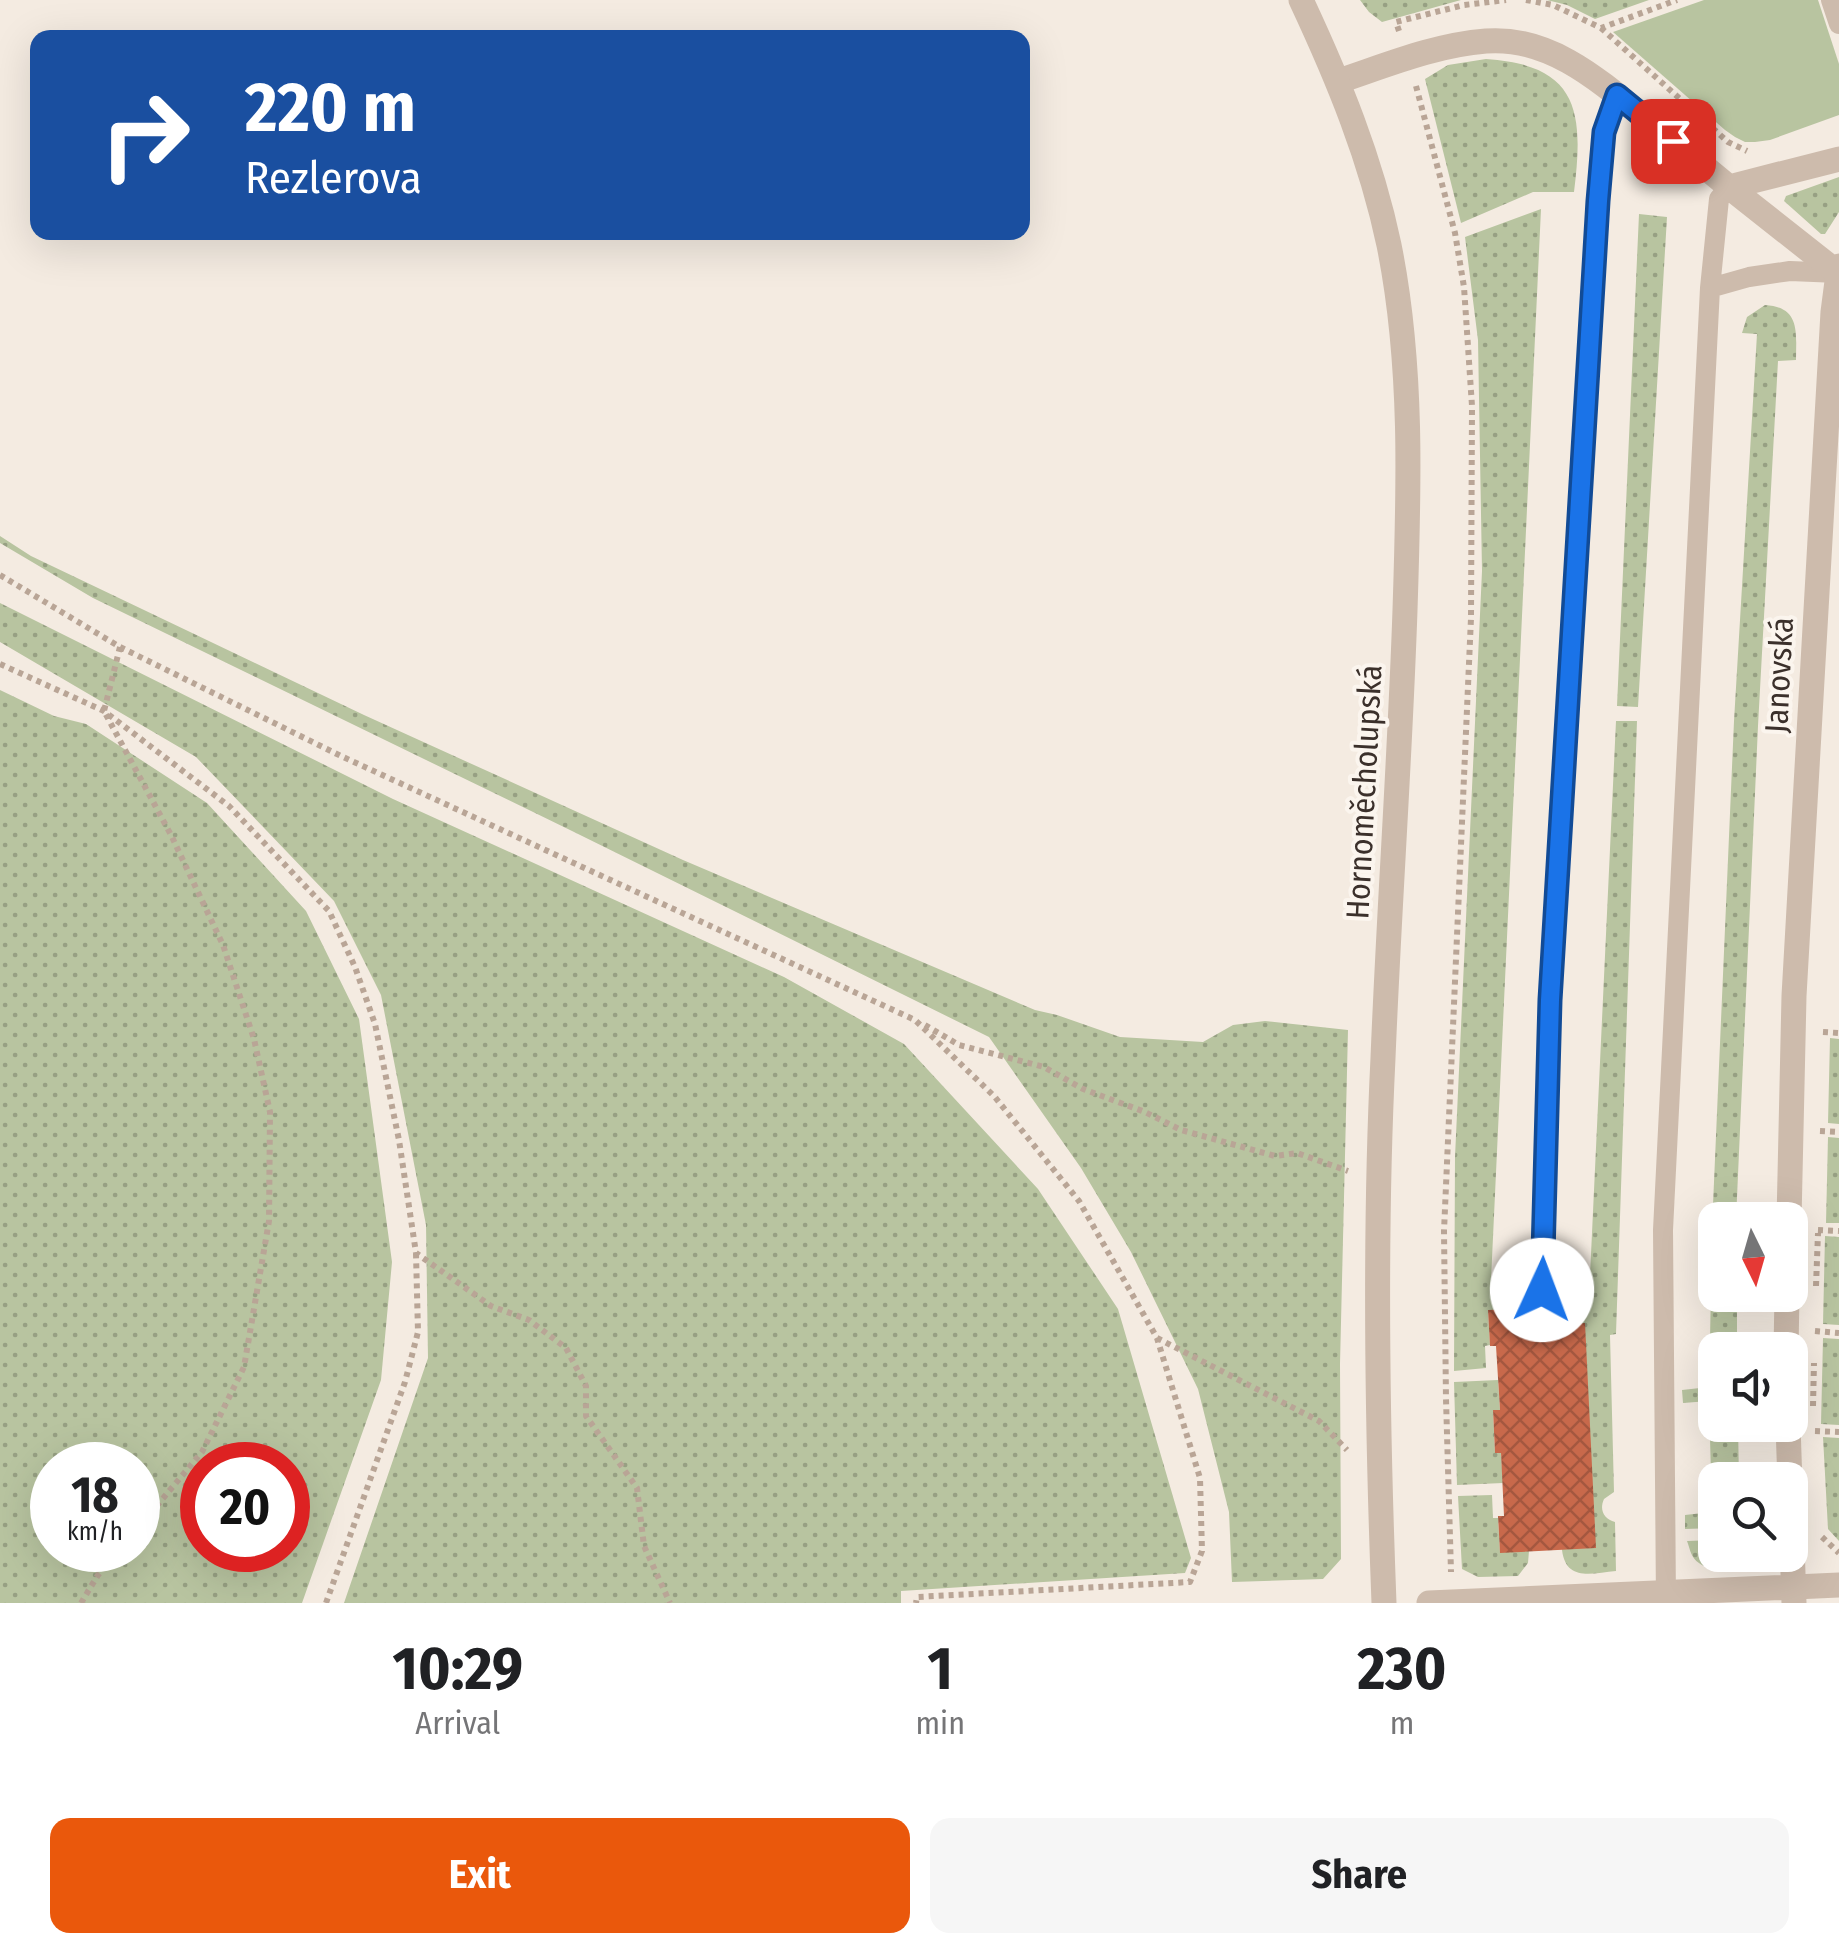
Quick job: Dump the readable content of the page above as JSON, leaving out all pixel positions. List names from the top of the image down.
{
  "streets": {
    "street": ["Janovská", "Hornoměcholupská"]
  },
  "north": "bottom",
  "page": {
    "turn": ["220 m", "Rezlerova"],
    "speed": "18 km/h",
    "limit": "20",
    "eta": [
      "10:29",
      "Arrival",
      "1",
      "min",
      "230",
      "m"
    ],
    "buttons": ["Exit", "Share"]
  }
}
